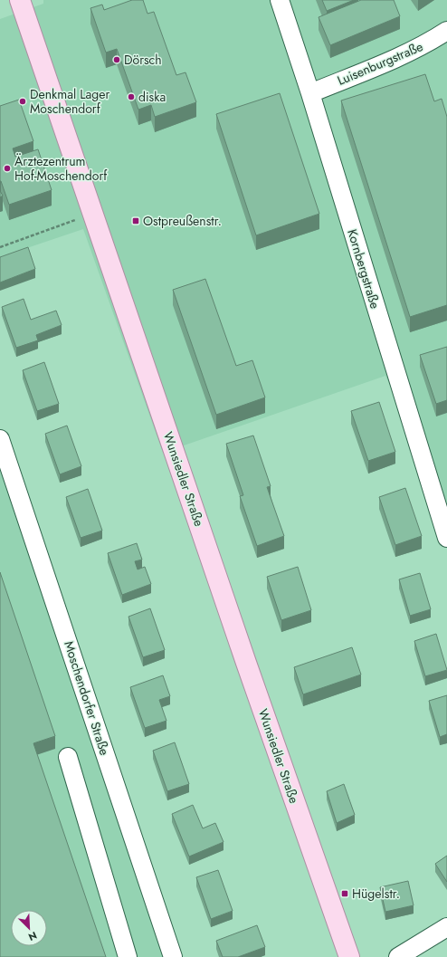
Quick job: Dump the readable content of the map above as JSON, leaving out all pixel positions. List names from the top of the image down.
{
  "streets": {
    "main road": ["Wunsiedler Straße"],
    "street": ["Luisenburgstraße", "Kornbergstraße", "Moschendorfer Straße"]
  },
  "crossings": [
    ["Luisenburgstraße", "Kornbergstraße"]
  ],
  "places": {
    "other": [
      "Dörsch",
      "diska",
      "Denkmal Lager Moschendorf",
      "Ärztezentrum Hof-Moschendorf"
    ],
    "transit": ["Ostpreußenstr.", "Hügelstr."]
  },
  "north": "bottom right"
}
